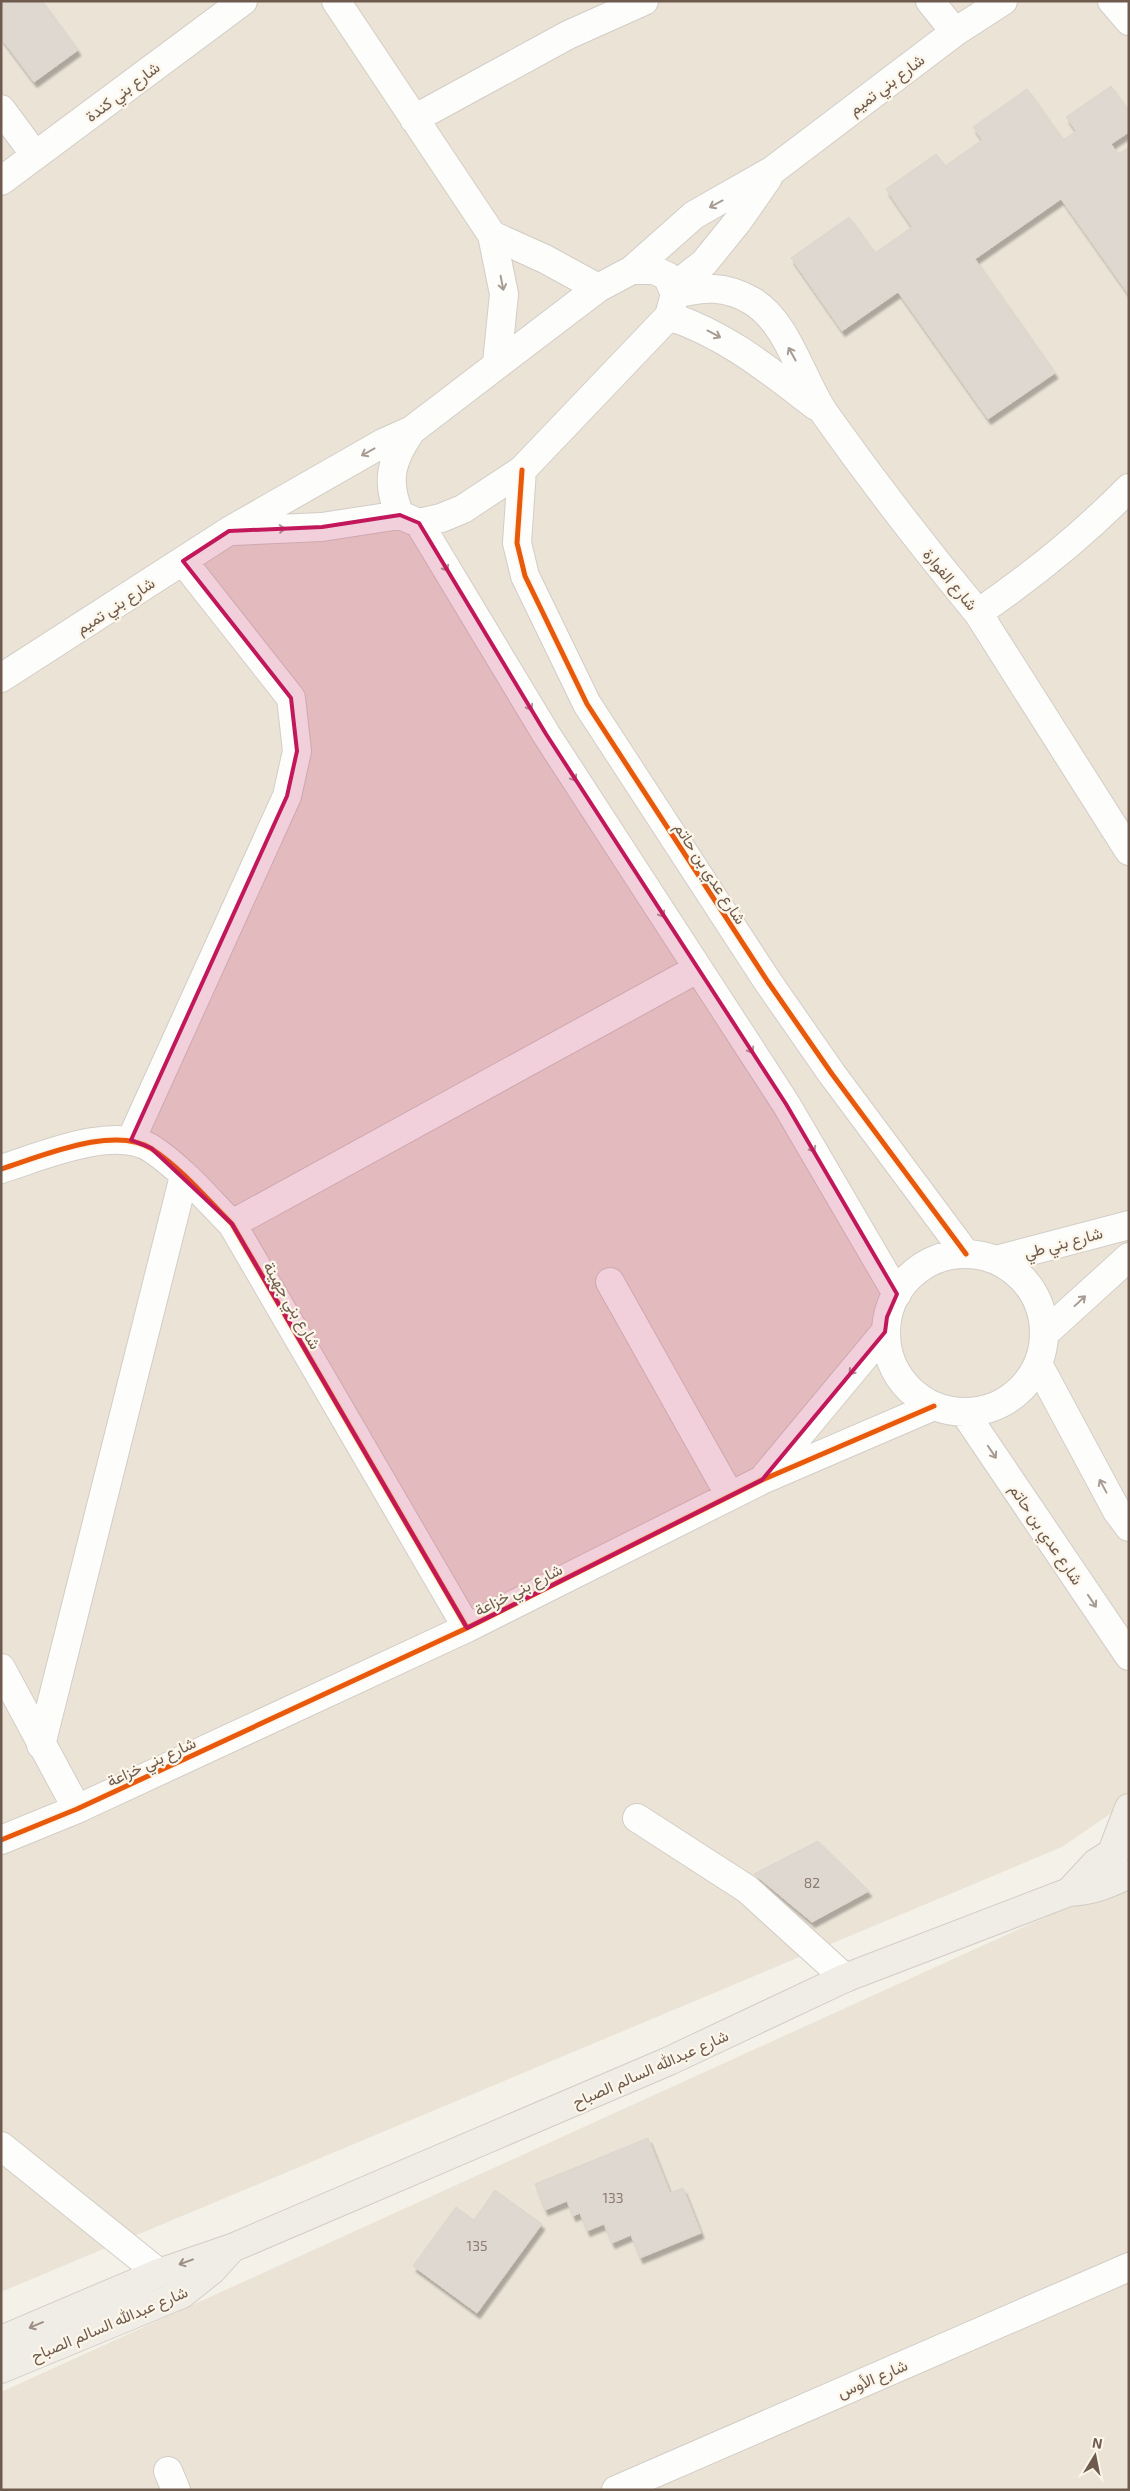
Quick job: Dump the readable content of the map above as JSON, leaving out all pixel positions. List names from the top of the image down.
{
  "streets": {
    "main road": ["شارع عبدالله السالم الصباح"],
    "street": [
      "شارع بني تميم",
      "شارع بني كندة",
      "شارع الفوارة",
      "شارع عدي بن حاتم",
      "شارع بني طي",
      "شارع بني جهينة",
      "شارع بني خزاعة",
      "شارع الأوس"
    ]
  },
  "crossings": [
    ["شارع بني تميم", "شارع الفوارة"],
    ["شارع بني تميم", "شارع عدي بن حاتم"],
    ["شارع عدي بن حاتم", "شارع بني طي"],
    ["شارع عدي بن حاتم", "شارع بني خزاعة"],
    ["شارع بني طي", "شارع بني خزاعة"],
    ["شارع بني جهينة", "شارع بني خزاعة"]
  ],
  "house_numbers": ["82", "133", "135"],
  "north": "top"
}
